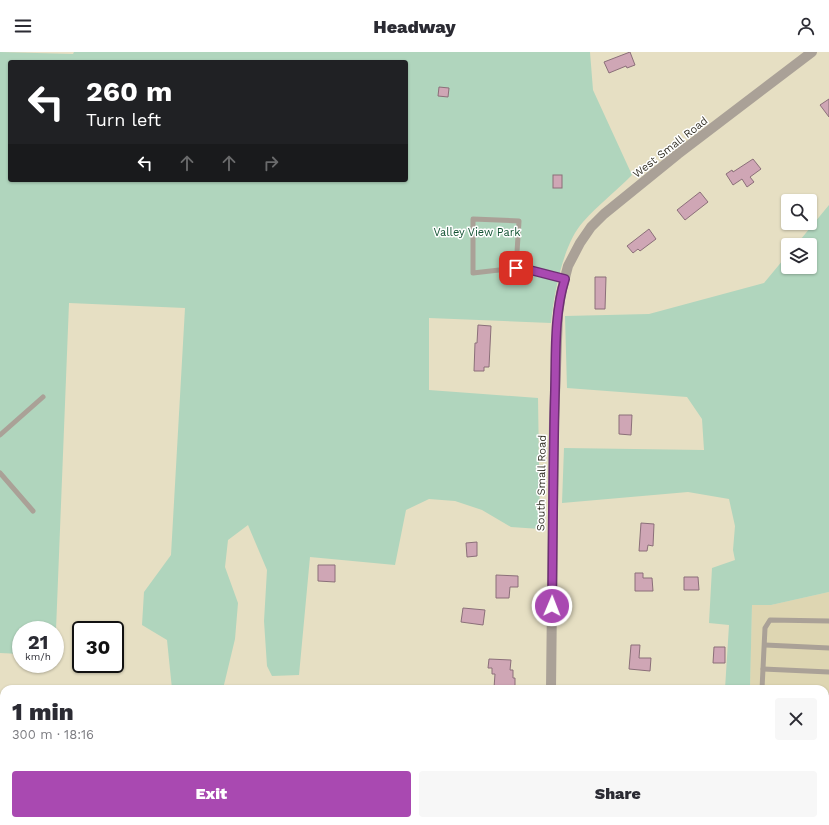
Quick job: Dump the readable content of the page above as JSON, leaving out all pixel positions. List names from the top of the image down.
{
  "streets": {
    "street": ["West Small Road", "South Small Road"]
  },
  "crossings": [
    ["West Small Road", "South Small Road"]
  ],
  "parks": ["Valley View Park"],
  "page": {
    "header": "Headway",
    "turn": ["260 m", "Turn left"],
    "speed": "21 km/h",
    "limit": "30",
    "heading": ["1 min", "300 m · 18:16"],
    "buttons": ["Exit", "Share"]
  }
}
